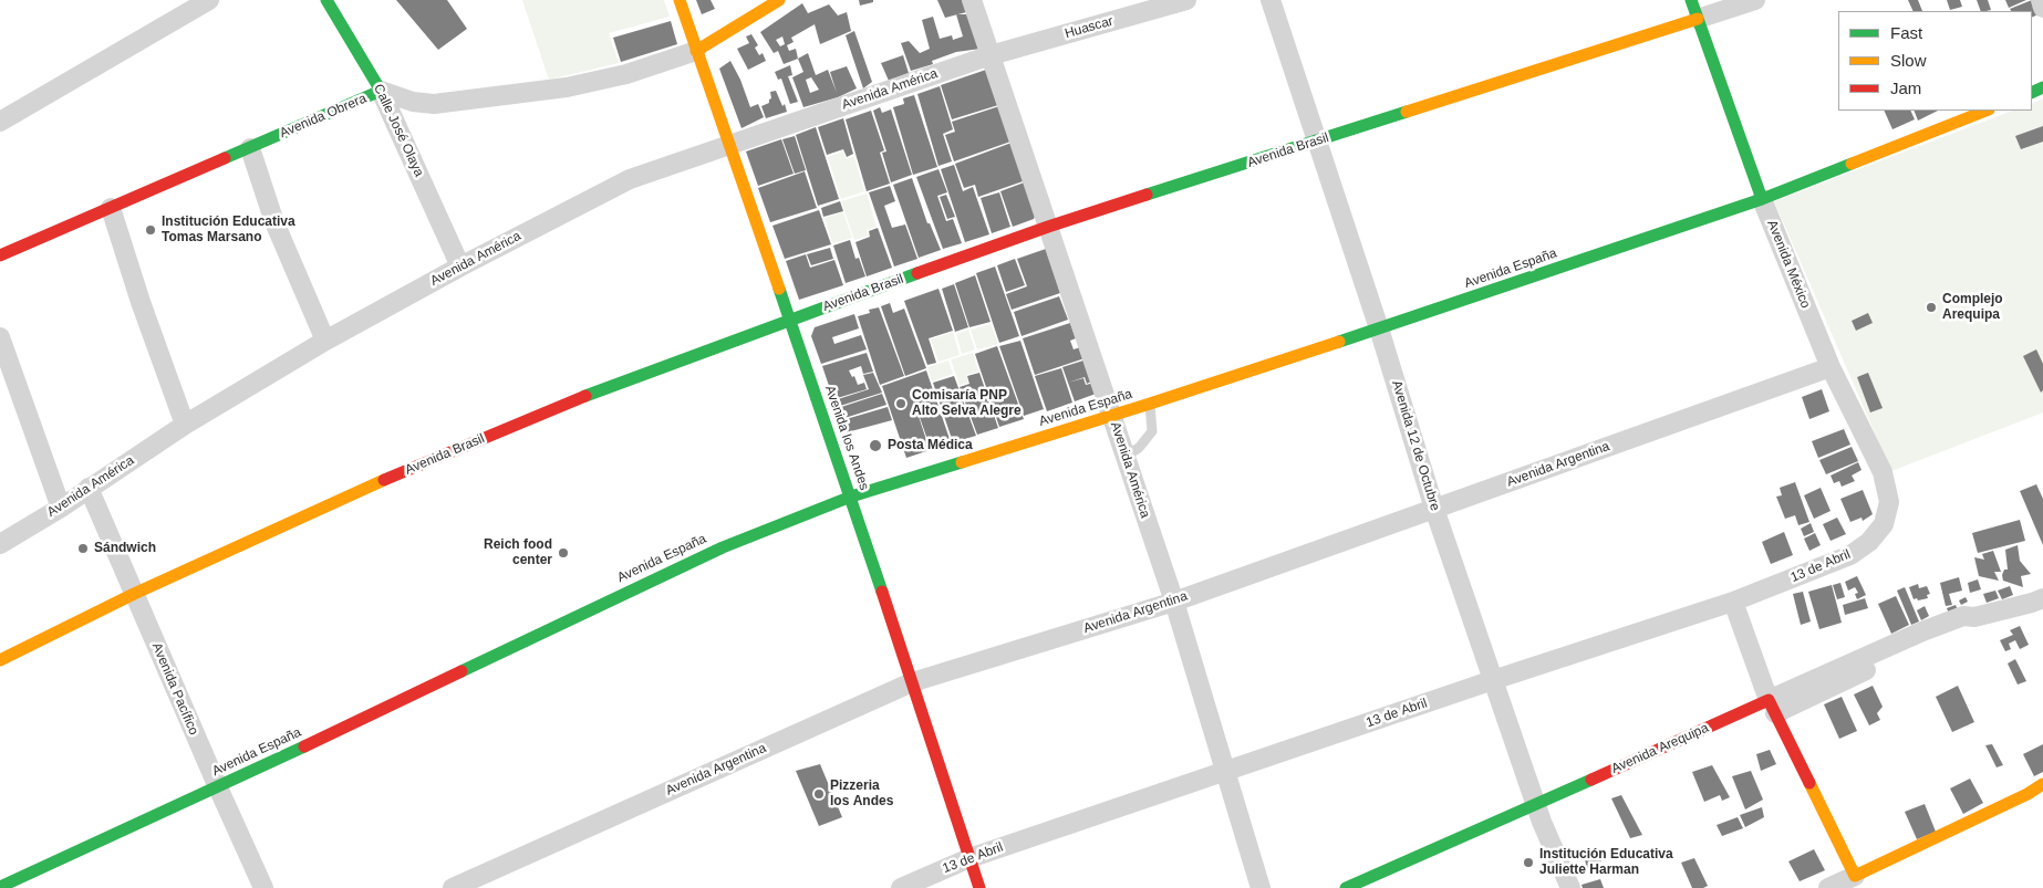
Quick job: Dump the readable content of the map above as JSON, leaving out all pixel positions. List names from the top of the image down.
{
  "streets": {
    "street": [
      "Huascar",
      "Avenida América",
      "Avenida Obrera",
      "Calle José Olaya",
      "Avenida Brasil",
      "Avenida México",
      "Avenida España",
      "Avenida los Andes",
      "Avenida 12 de Octubre",
      "Avenida Argentina",
      "13 de Abril",
      "Avenida Pacífico",
      "Avenida Arequipa"
    ]
  },
  "crossings": [
    ["Huascar", "Avenida América"],
    ["Avenida América", "Calle José Olaya"],
    ["Avenida América", "Avenida Brasil"],
    ["Avenida América", "Avenida España"],
    ["Avenida América", "Avenida los Andes"],
    ["Avenida América", "Avenida Argentina"],
    ["Avenida América", "13 de Abril"],
    ["Avenida América", "Avenida Pacífico"],
    ["Avenida Obrera", "Calle José Olaya"],
    ["Avenida Obrera", "Avenida los Andes"],
    ["Avenida Brasil", "Avenida México"],
    ["Avenida Brasil", "Avenida los Andes"],
    ["Avenida Brasil", "Avenida 12 de Octubre"],
    ["Avenida Brasil", "Avenida Pacífico"],
    ["Avenida México", "Avenida España"],
    ["Avenida México", "Avenida Argentina"],
    ["Avenida México", "13 de Abril"],
    ["Avenida España", "Avenida los Andes"],
    ["Avenida España", "Avenida 12 de Octubre"],
    ["Avenida España", "Avenida Pacífico"],
    ["Avenida los Andes", "Avenida Argentina"],
    ["Avenida los Andes", "13 de Abril"],
    ["Avenida 12 de Octubre", "Avenida Argentina"],
    ["Avenida 12 de Octubre", "13 de Abril"],
    ["Avenida 12 de Octubre", "Avenida Arequipa"]
  ],
  "places": [
    "Institución Educativa Tomas Marsano",
    "Complejo Arequipa",
    "Comisaría PNP Alto Selva Alegre",
    "Posta Médica",
    "Sándwich",
    "Reich food center",
    "Pizzeria los Andes",
    "Institución Educativa Juliette Harman"
  ],
  "legend": ["Fast", "Slow", "Jam"]
}
